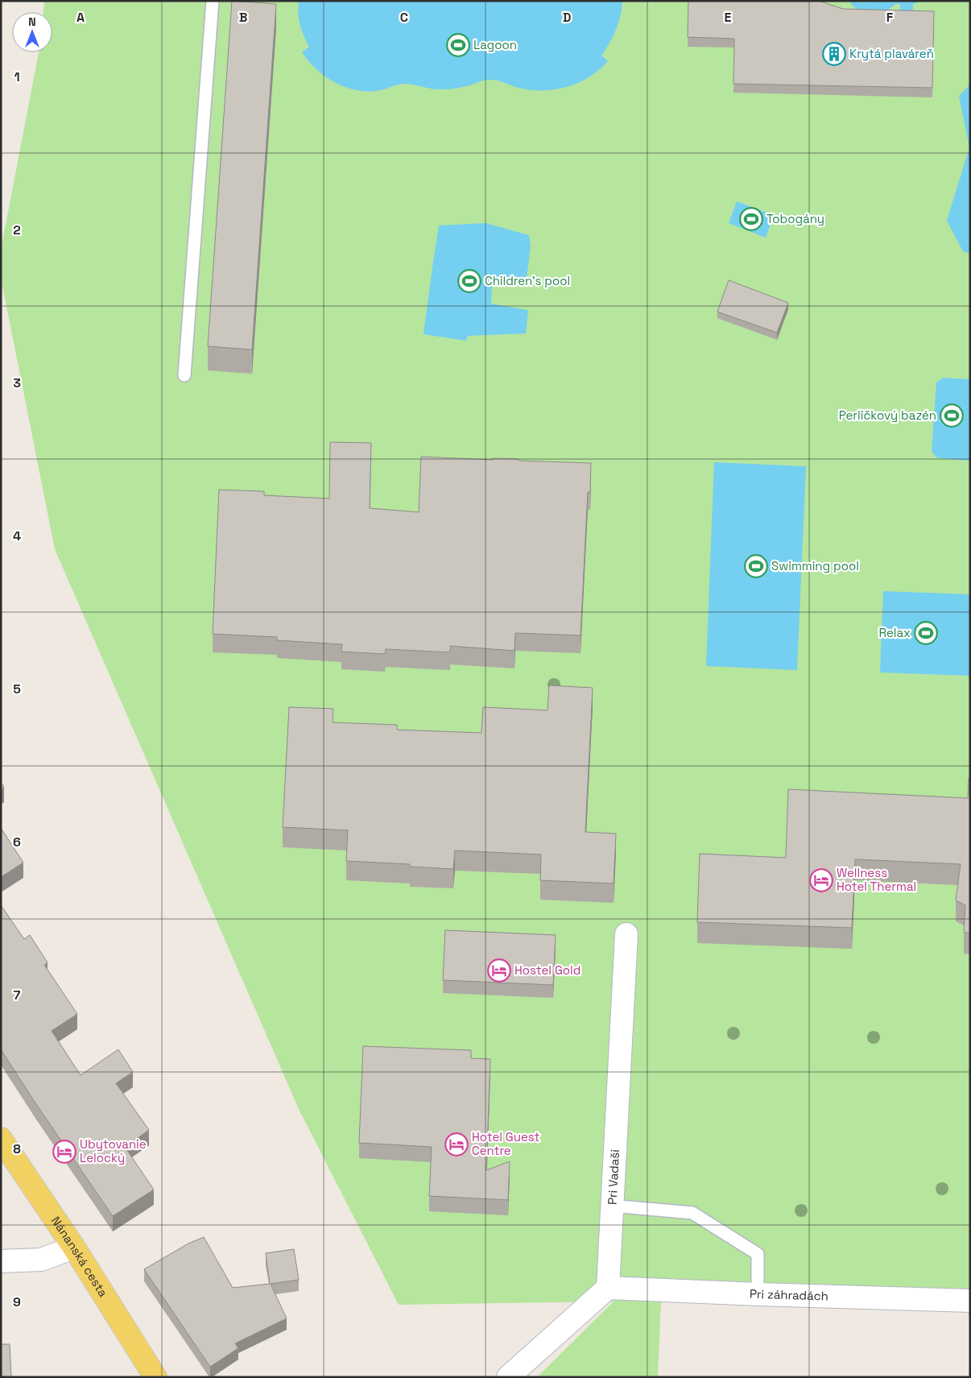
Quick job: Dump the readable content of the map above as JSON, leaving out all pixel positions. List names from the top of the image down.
{
  "streets": {
    "main road": ["Nánanská cesta"],
    "street": ["Pri Vadaši", "Pri záhradách"]
  },
  "crossings": [
    ["Pri Vadaši", "Pri záhradách"]
  ],
  "places": {
    "sports": [
      "Lagoon",
      "Tobogány",
      "Children’s pool",
      "Perličkový bazén",
      "Swimming pool",
      "Relax"
    ],
    "building": ["Krytá plaváreň"],
    "hotel": [
      "Wellness Hotel Thermal",
      "Hostel Gold",
      "Hotel Guest Centre",
      "Ubytovanie Lelocký"
    ]
  },
  "north": "top",
  "grid": {
    "columns": [
      "A",
      "B",
      "C",
      "D",
      "E",
      "F"
    ],
    "rows": [
      "1",
      "2",
      "3",
      "4",
      "5",
      "6",
      "7",
      "8",
      "9"
    ]
  }
}
